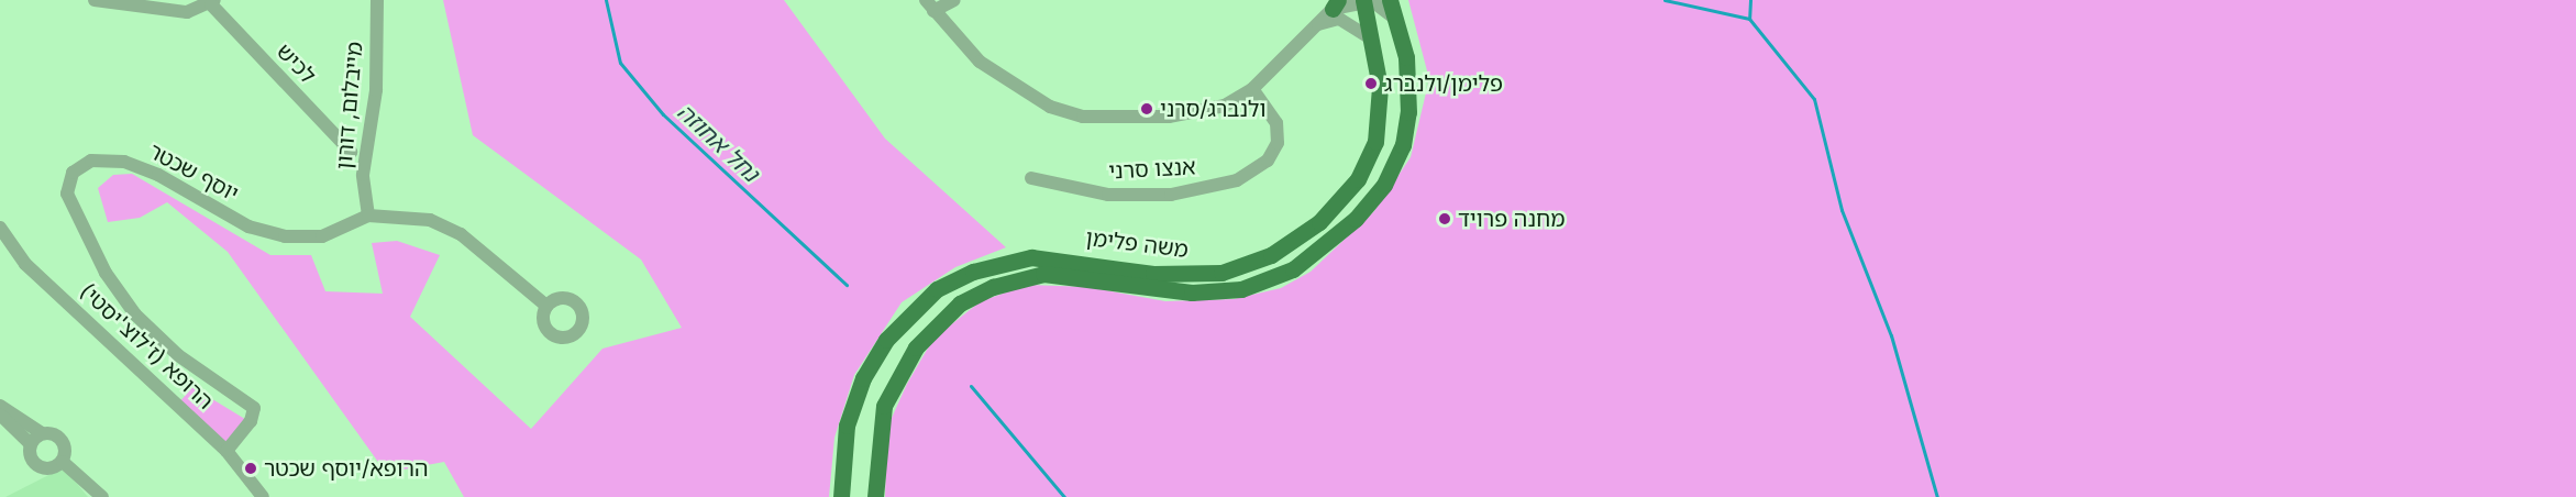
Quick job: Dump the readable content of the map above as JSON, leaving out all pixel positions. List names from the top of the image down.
{
  "streets": {
    "main road": ["משה פלימן"],
    "street": [
      "לכיש",
      "מייבלום, דורון",
      "אנצו סרני",
      "יוסף שכטר",
      "הרופא (ז'לוצ'יסטי)"
    ]
  },
  "crossings": [
    ["מייבלום, דורון", "יוסף שכטר"],
    ["יוסף שכטר", "הרופא (ז'לוצ'יסטי)"]
  ],
  "water": ["נחל אחוזה"],
  "places": [
    "פלימן/ולנברג",
    "ולנברג/סרני",
    "מחנה פרויד",
    "הרופא/יוסף שכטר"
  ]
}
